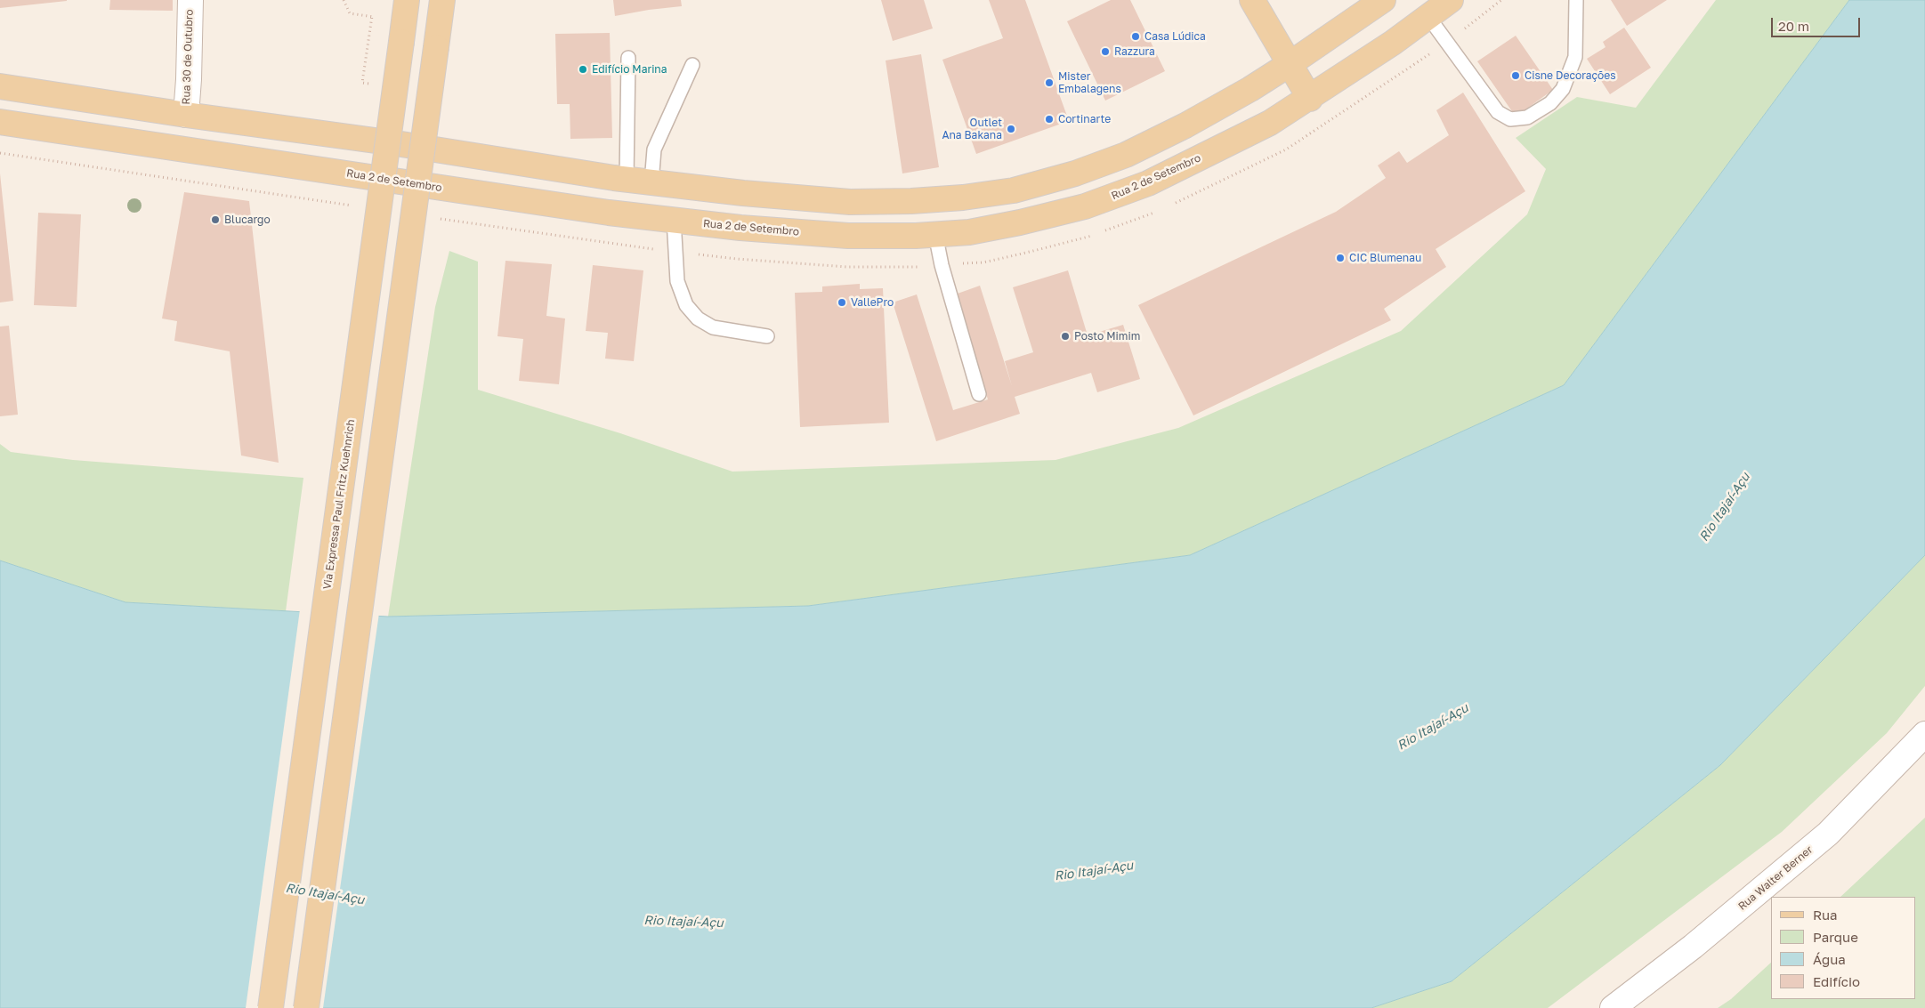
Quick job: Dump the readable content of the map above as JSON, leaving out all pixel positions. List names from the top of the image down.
{
  "streets": {
    "main road": ["Rua 2 de Setembro", "Via Expressa Paul Fritz Kuehnrich"],
    "street": ["Rua 30 de Outubro", "Rua Walter Berner"]
  },
  "water": ["Rio Itajaí-Açu"],
  "places": [
    "Casa Lúdica",
    "Razzura",
    "Edifício Marina",
    "Cisne Decorações",
    "Mister Embalagens",
    "Cortinarte",
    "Outlet Ana Bakana",
    "Blucargo",
    "CIC Blumenau",
    "VallePro",
    "Posto Mimim"
  ],
  "legend": [
    "Rua",
    "Parque",
    "Água",
    "Edifício"
  ],
  "scale_bar": "20 m"
}
